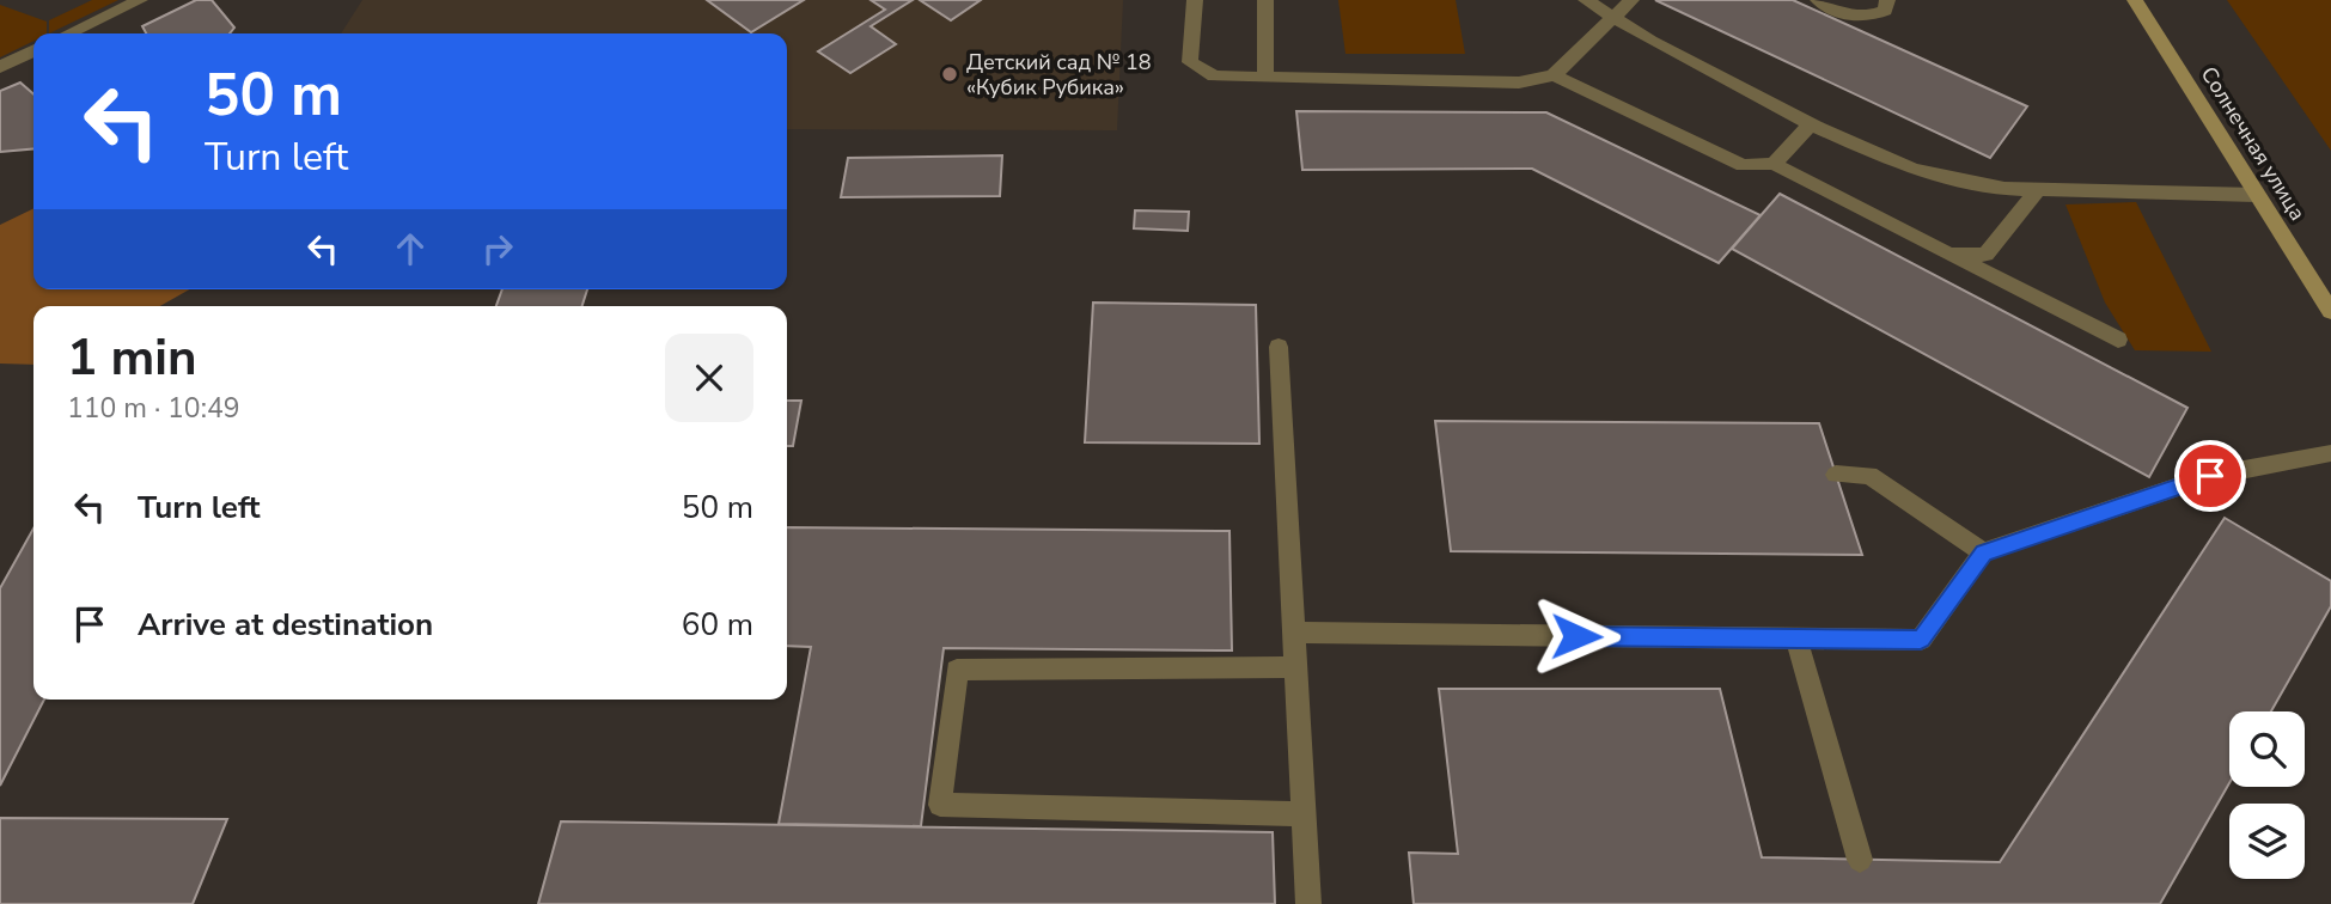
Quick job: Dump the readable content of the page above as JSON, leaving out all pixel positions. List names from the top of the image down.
{
  "streets": {
    "street": ["Солнечная улица"]
  },
  "places": ["Детский сад № 18 «Кубик Рубика»"],
  "page": {
    "turn": ["50 m", "Turn left"],
    "heading": ["1 min", "110 m · 10:49"],
    "list": [
      {
        "name": "Turn left",
        "value": "50 m"
      },
      {
        "name": "Arrive at destination",
        "value": "60 m"
      }
    ]
  }
}
